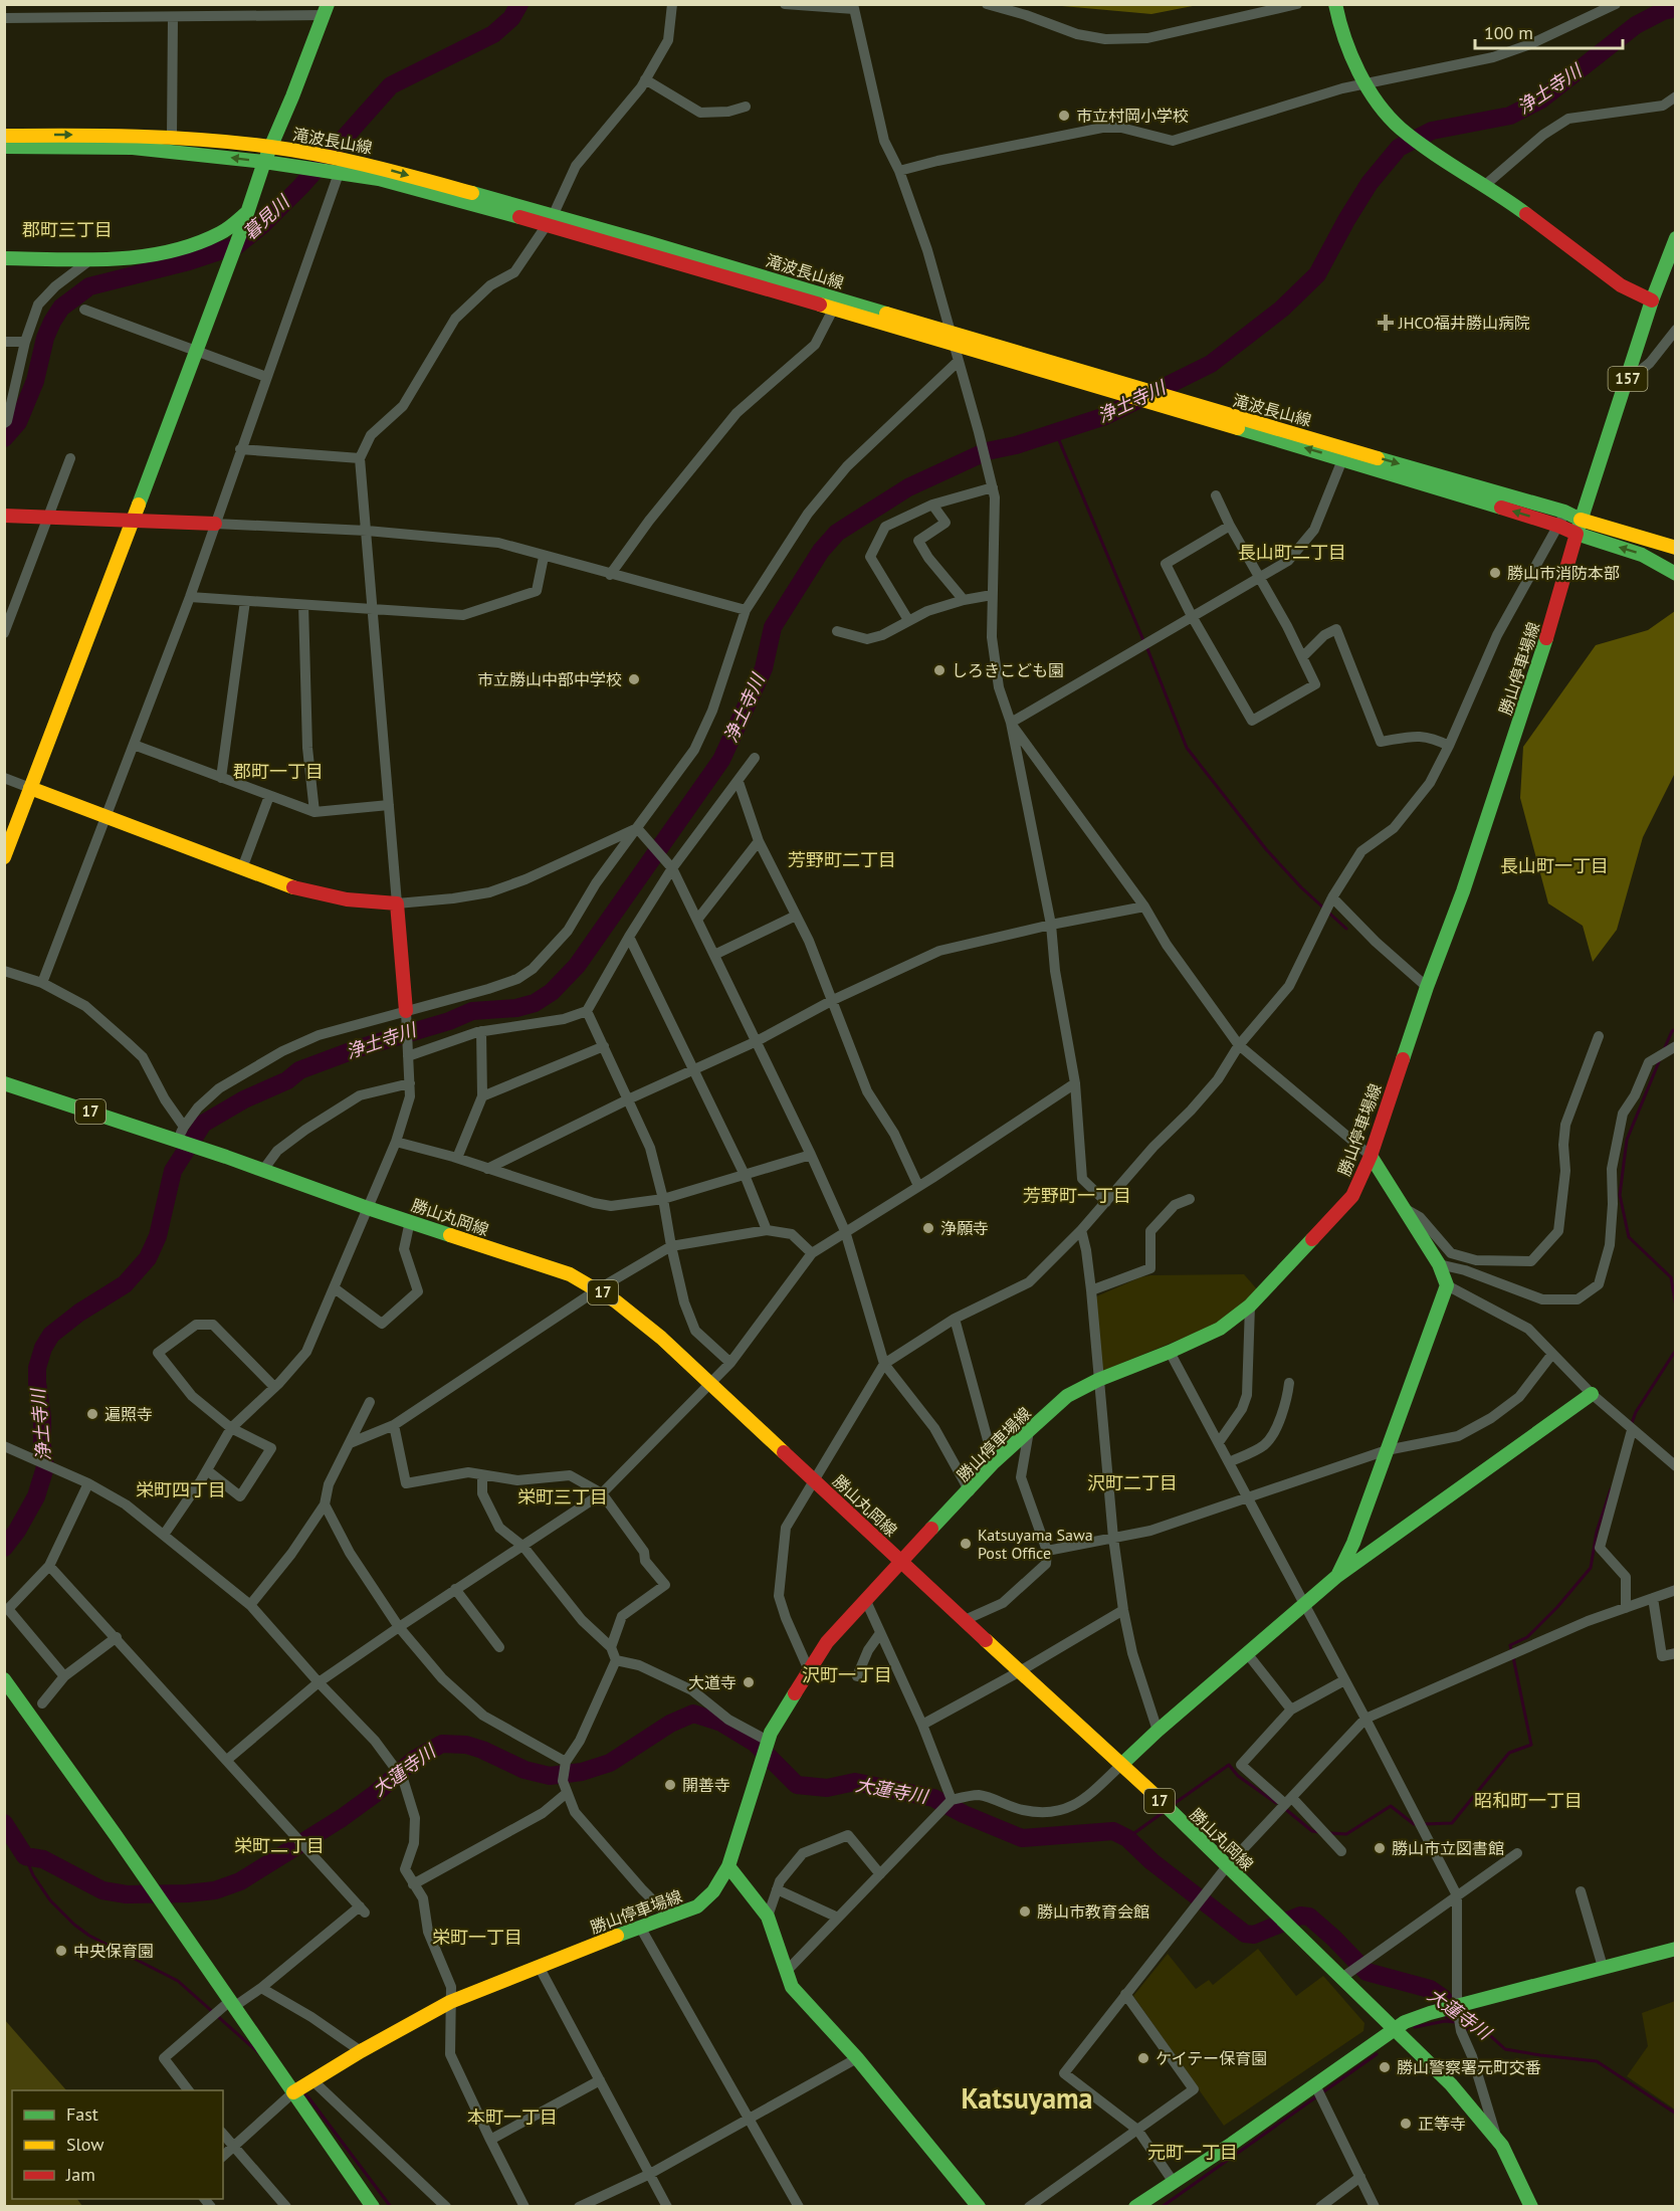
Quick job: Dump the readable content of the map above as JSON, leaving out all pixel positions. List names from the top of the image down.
{
  "streets": {
    "main road": [
      "滝波長山線",
      "157",
      "勝山停車場線",
      "17",
      "勝山丸岡線"
    ]
  },
  "crossings": [
    ["滝波長山線", "157"],
    ["滝波長山線", "勝山停車場線"],
    ["157", "勝山停車場線"],
    ["勝山停車場線", "勝山丸岡線"]
  ],
  "districts": [
    "郡町三丁目",
    "長山町二丁目",
    "郡町一丁目",
    "芳野町二丁目",
    "長山町一丁目",
    "芳野町一丁目",
    "沢町二丁目",
    "栄町四丁目",
    "栄町三丁目",
    "沢町一丁目",
    "昭和町一丁目",
    "栄町二丁目",
    "栄町一丁目",
    "Katsuyama",
    "本町一丁目",
    "元町一丁目"
  ],
  "water": ["浄土寺川", "暮見川", "大蓮寺川"],
  "places": {
    "other": [
      "市立村岡小学校",
      "勝山市消防本部",
      "しろきこども園",
      "市立勝山中部中学校",
      "浄願寺",
      "遍照寺",
      "Katsuyama Sawa Post Office",
      "大道寺",
      "開善寺",
      "勝山市立図書館",
      "勝山市教育会館",
      "中央保育園",
      "ケイテー保育園",
      "勝山警察署元町交番",
      "正等寺"
    ],
    "health": ["JHCO福井勝山病院"]
  },
  "legend": ["Fast", "Slow", "Jam"],
  "scale_bar": "100 m"
}
